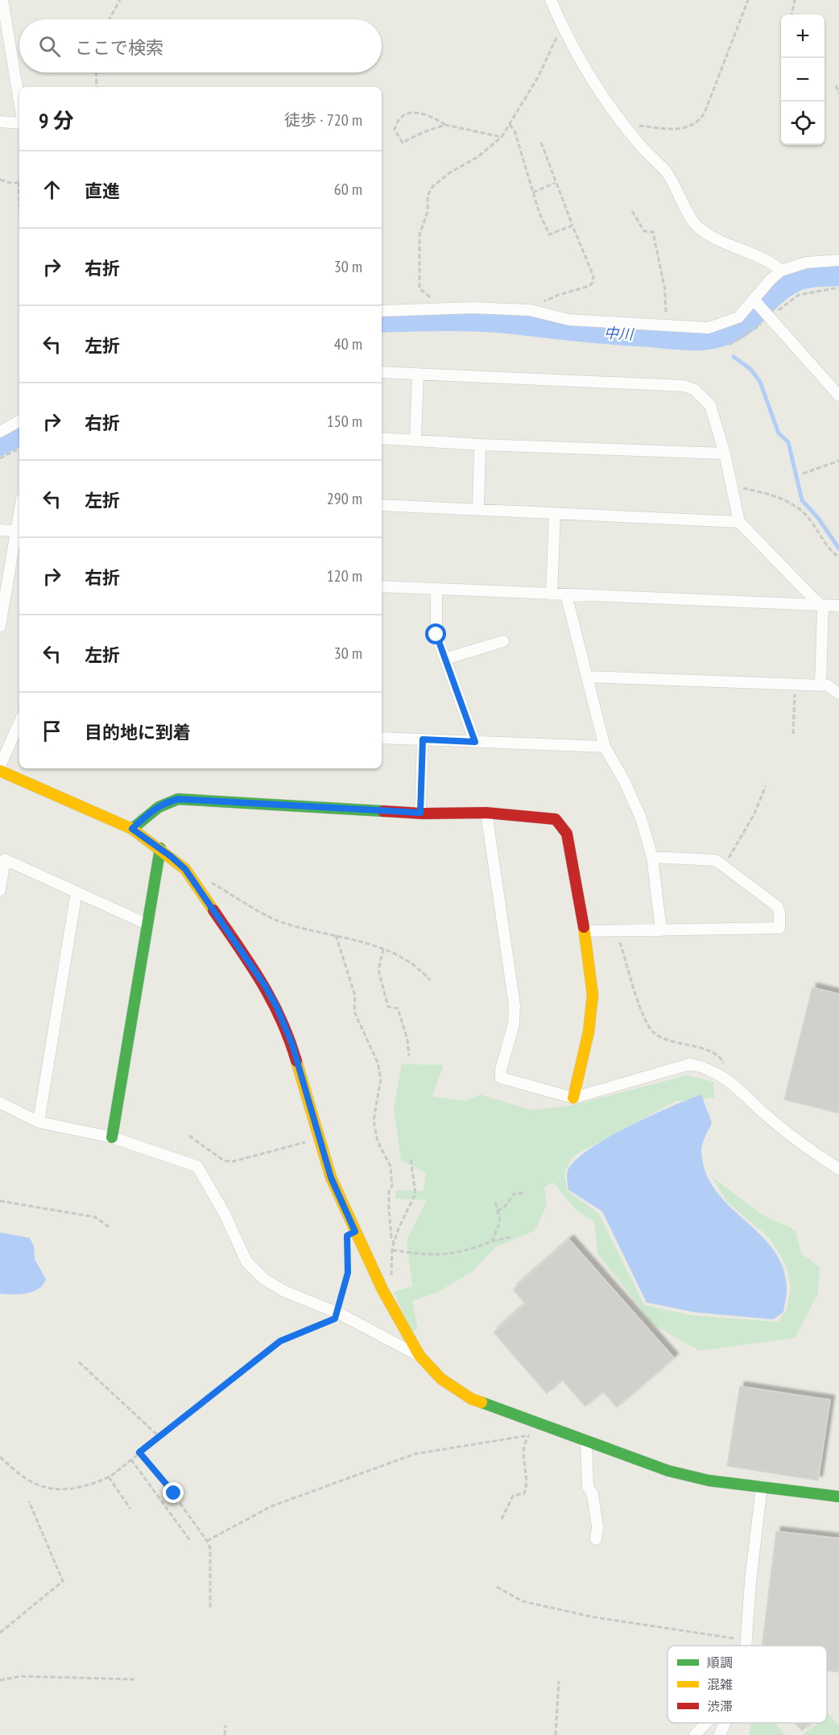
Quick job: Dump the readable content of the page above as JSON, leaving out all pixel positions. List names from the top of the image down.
{
  "water": ["中川"],
  "legend": ["順調", "混雑", "渋滞"],
  "page": {
    "map_buttons": ["+", "−"],
    "search": "ここで検索",
    "heading": ["9 分", "徒歩 · 720 m"],
    "list": [
      ["直進", "60 m"],
      ["右折", "30 m"],
      ["左折", "40 m"],
      ["右折", "150 m"],
      ["左折", "290 m"],
      ["右折", "120 m"],
      ["左折", "30 m"],
      "目的地に到着"
    ]
  }
}
